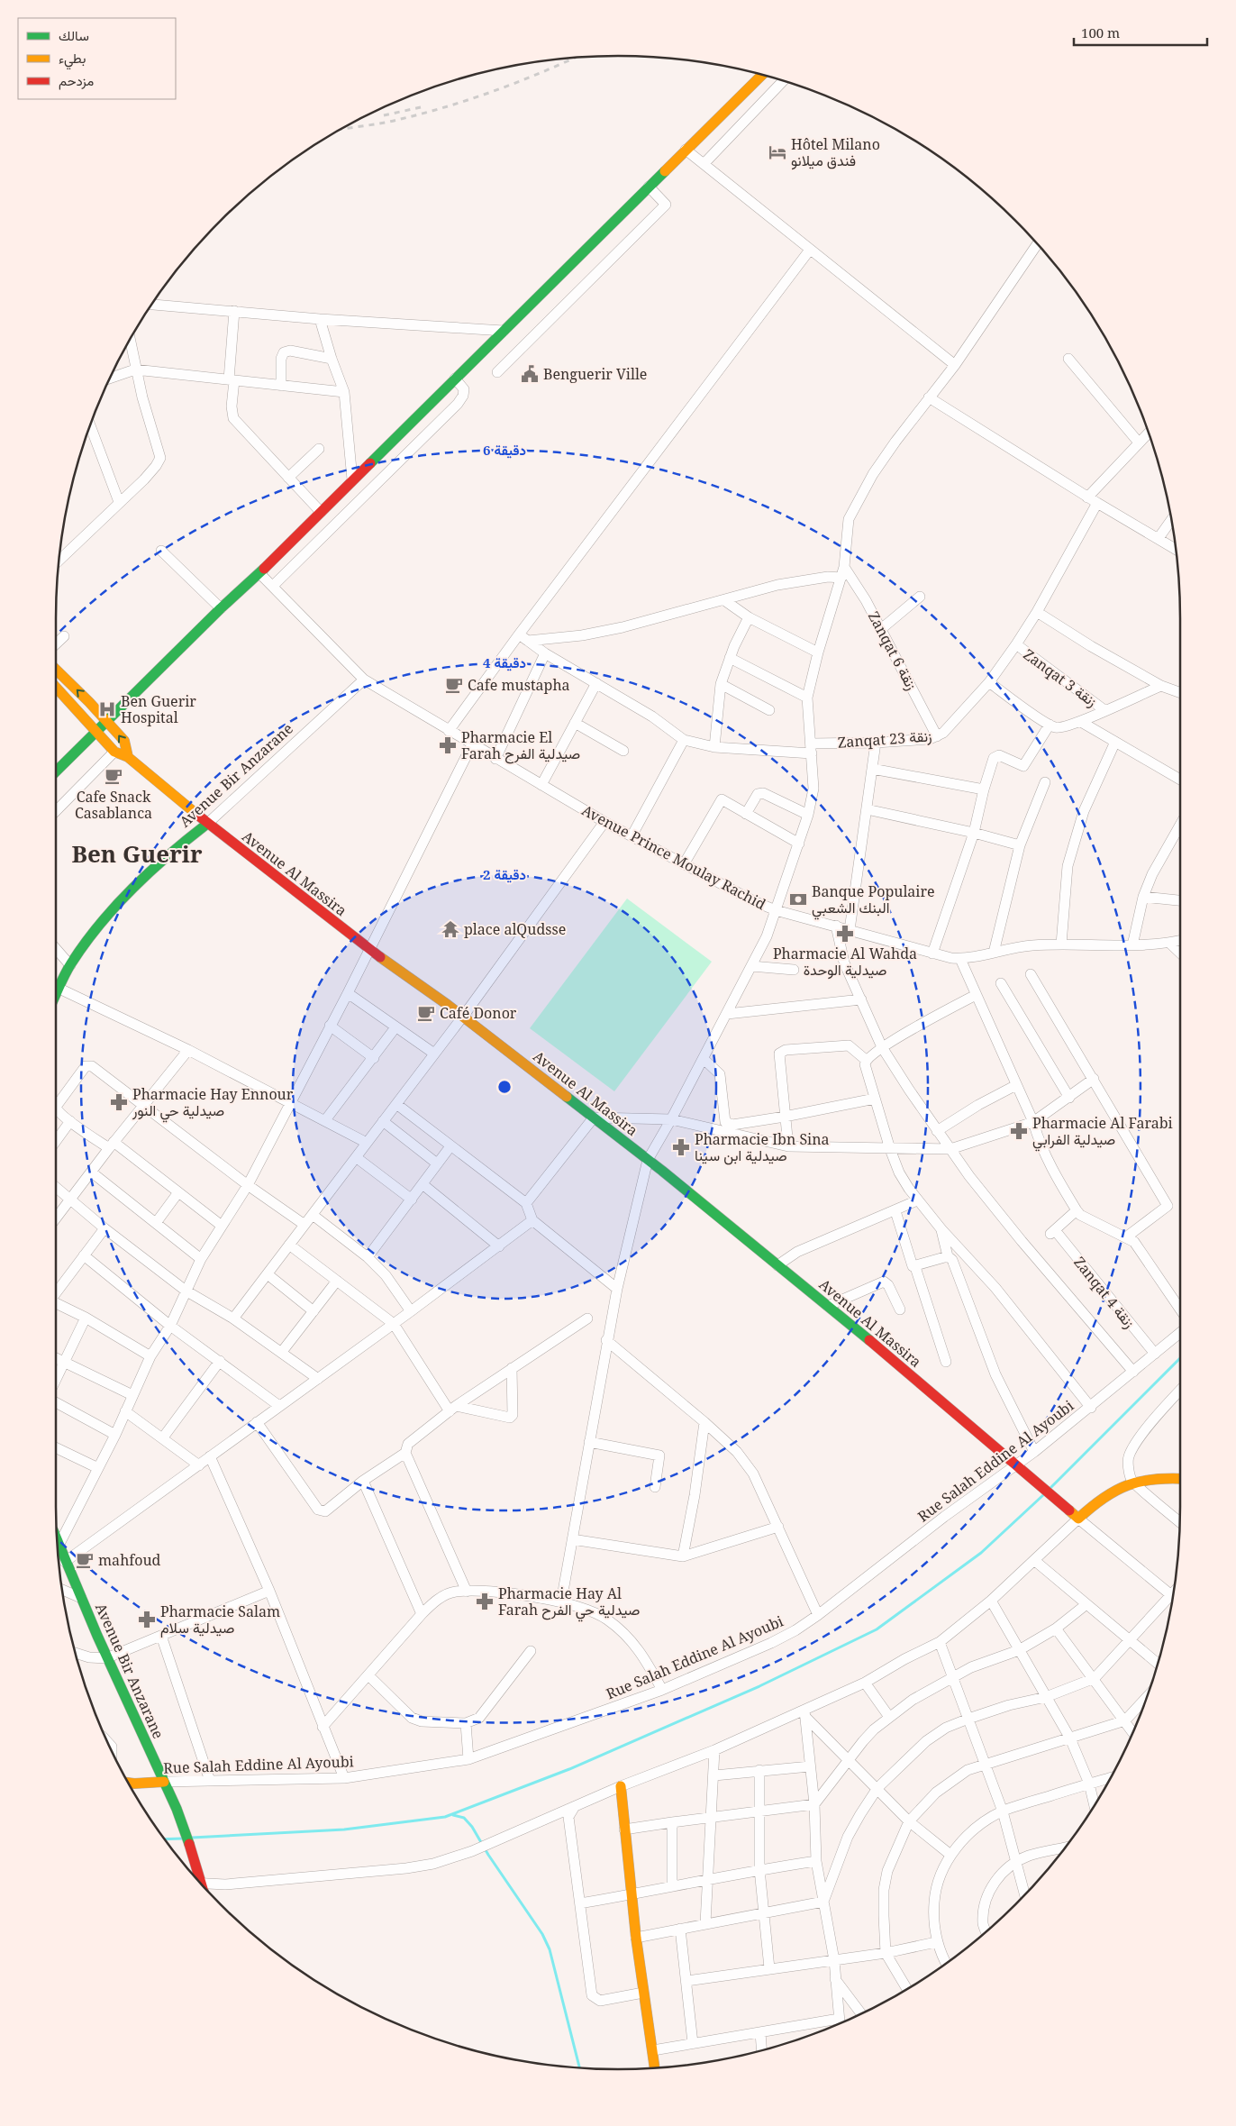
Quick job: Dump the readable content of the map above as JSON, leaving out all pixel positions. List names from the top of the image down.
{
  "streets": {
    "street": [
      "Zanqat 6 زنقة",
      "Zanqat 3 زنقة",
      "Zanqat 23 زنقة",
      "Avenue Bir Anzarane",
      "Avenue Prince Moulay Rachid",
      "Avenue Al Massira",
      "Zanqat 4 زنقة",
      "Rue Salah Eddine Al Ayoubi"
    ]
  },
  "crossings": [
    ["Zanqat 6 زنقة", "Zanqat 23 زنقة"],
    ["Zanqat 3 زنقة", "Zanqat 23 زنقة"],
    ["Avenue Bir Anzarane", "Avenue Prince Moulay Rachid"],
    ["Avenue Bir Anzarane", "Avenue Al Massira"],
    ["Avenue Bir Anzarane", "Rue Salah Eddine Al Ayoubi"],
    ["Avenue Al Massira", "Rue Salah Eddine Al Ayoubi"],
    ["Zanqat 4 زنقة", "Rue Salah Eddine Al Ayoubi"]
  ],
  "districts": ["Ben Guerir"],
  "places": {
    "hotel": ["Hôtel Milano فندق ميلانو"],
    "public building": ["Benguerir Ville"],
    "cafe": [
      "Cafe mustapha",
      "Cafe Snack Casablanca",
      "Café Donor",
      "mahfoud"
    ],
    "hospital": ["Ben Guerir Hospital"],
    "pharmacy": [
      "Pharmacie El Farah صيدلية الفرح",
      "Pharmacie Al Wahda صيدلية الوحدة",
      "Pharmacie Hay Ennour صيدلية حي النور",
      "Pharmacie Al Farabi صيدلية الفرابي",
      "Pharmacie Ibn Sina صيدلية ابن سينا",
      "Pharmacie Hay Al Farah صيدلية حي الفرح",
      "Pharmacie Salam صيدلية سلام"
    ],
    "bank": ["Banque Populaire البنك الشعبي"],
    "temple": ["place alQudsse"]
  },
  "legend": ["سالك", "بطيء", "مزدحم"],
  "scale_bar": "100 m",
  "rings": ["6 دقيقة", "4 دقيقة", "2 دقيقة"]
}
